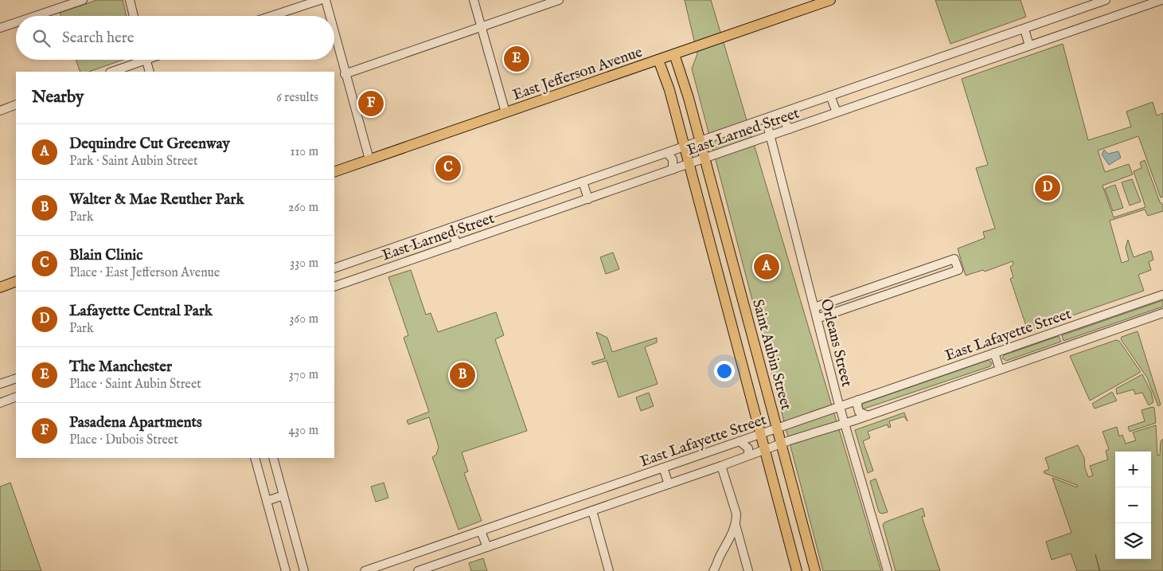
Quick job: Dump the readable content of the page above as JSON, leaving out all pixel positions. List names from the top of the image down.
{
  "streets": {
    "main road": ["East Jefferson Avenue", "Saint Aubin Street"],
    "street": ["East Larned Street", "East Lafayette Street", "Orleans Street"]
  },
  "crossings": [
    ["East Jefferson Avenue", "Saint Aubin Street"],
    ["East Larned Street", "Orleans Street"],
    ["East Larned Street", "Saint Aubin Street"],
    ["East Lafayette Street", "Orleans Street"],
    ["East Lafayette Street", "Saint Aubin Street"]
  ],
  "page": {
    "search": "Search here",
    "pins": [
      "E",
      "F",
      "C",
      "D",
      "A",
      "B"
    ],
    "heading": ["Nearby", "6 results"],
    "list": [
      {
        "mark": "A",
        "name": "Dequindre Cut Greenway",
        "note": "Park · Saint Aubin Street",
        "value": "110 m"
      },
      {
        "mark": "B",
        "name": "Walter & Mae Reuther Park",
        "note": "Park",
        "value": "260 m"
      },
      {
        "mark": "C",
        "name": "Blain Clinic",
        "note": "Place · East Jefferson Avenue",
        "value": "330 m"
      },
      {
        "mark": "D",
        "name": "Lafayette Central Park",
        "note": "Park",
        "value": "360 m"
      },
      {
        "mark": "E",
        "name": "The Manchester",
        "note": "Place · Saint Aubin Street",
        "value": "370 m"
      },
      {
        "mark": "F",
        "name": "Pasadena Apartments",
        "note": "Place · Dubois Street",
        "value": "430 m"
      }
    ],
    "map_buttons": ["+", "−"]
  }
}
